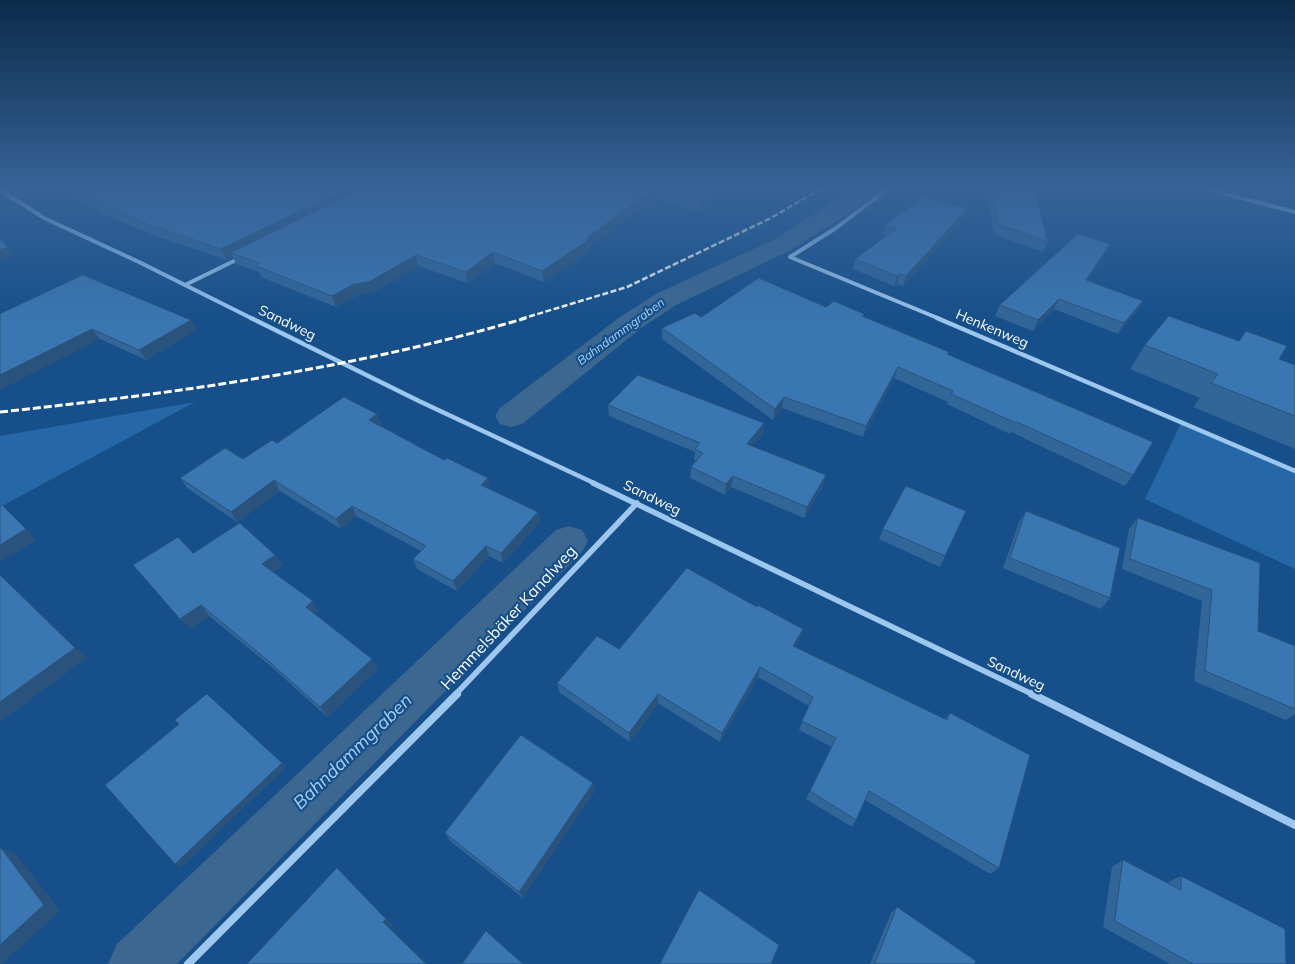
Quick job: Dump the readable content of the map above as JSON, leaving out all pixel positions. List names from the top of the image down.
{
  "streets": {
    "street": ["Sandweg", "Henkenweg", "Hemmelsbäker Kanalweg"]
  },
  "crossings": [
    ["Sandweg", "Hemmelsbäker Kanalweg"]
  ],
  "water": ["Bahndammgraben"]
}
